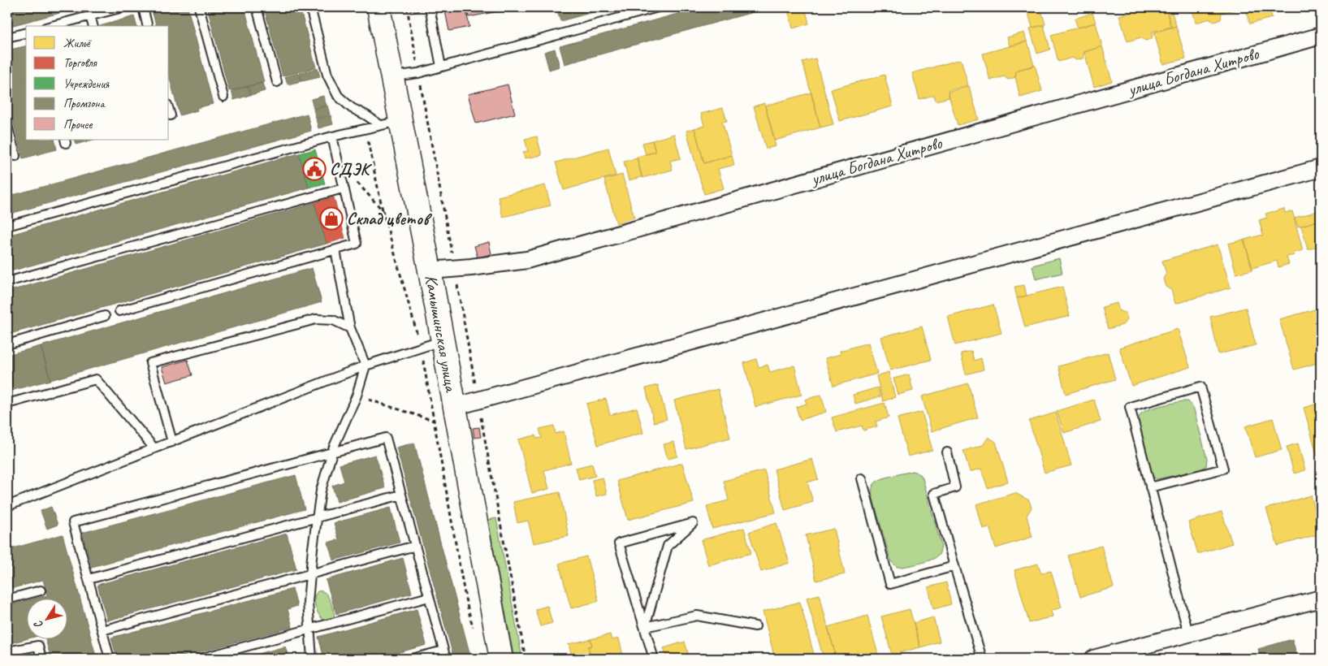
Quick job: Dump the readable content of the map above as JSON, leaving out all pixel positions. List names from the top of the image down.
{
  "streets": {
    "street": ["улица Богдана Хитрово", "Камышинская улица"]
  },
  "crossings": [
    ["улица Богдана Хитрово", "Камышинская улица"]
  ],
  "places": {
    "public building": ["СДЭК"],
    "shop": ["Склад цветов"]
  },
  "legend": [
    "Жильё",
    "Торговля",
    "Учреждения",
    "Промзона",
    "Прочее"
  ],
  "north": "bottom left"
}
